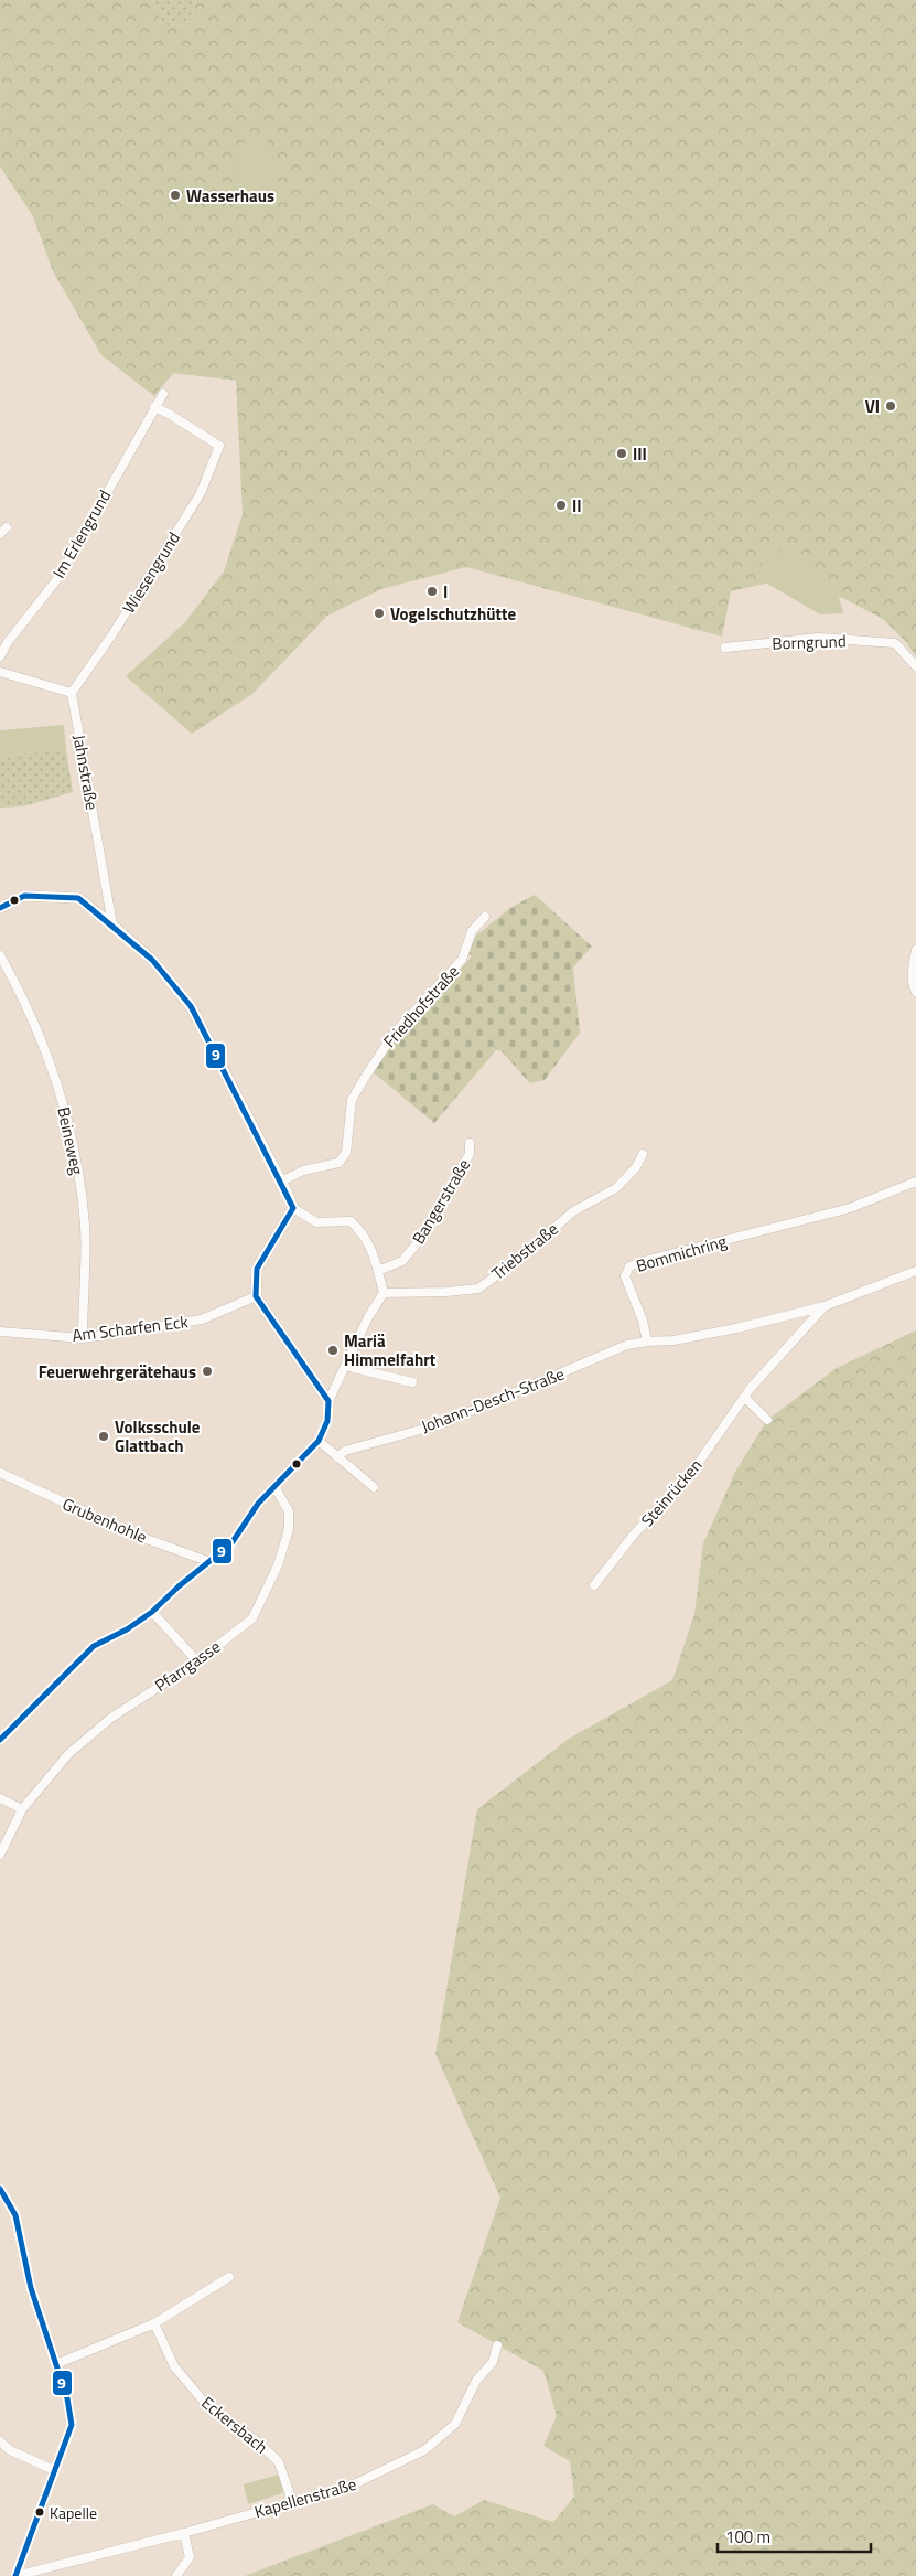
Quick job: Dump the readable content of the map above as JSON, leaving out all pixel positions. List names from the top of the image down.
{
  "streets": {
    "street": [
      "Im Erlengrund",
      "Wiesengrund",
      "Borngrund",
      "Jahnstraße",
      "Friedhofstraße",
      "Beineweg",
      "Bangerstraße",
      "Triebstraße",
      "Bommichring",
      "Am Scharfen Eck",
      "Johann-Desch-Straße",
      "Steinrücken",
      "Grubenhohle",
      "Pfarrgasse",
      "Eckersbach",
      "Kapellenstraße"
    ]
  },
  "crossings": [
    ["Im Erlengrund", "Wiesengrund"],
    ["Wiesengrund", "Jahnstraße"],
    ["Beineweg", "Am Scharfen Eck"],
    ["Bommichring", "Johann-Desch-Straße"],
    ["Eckersbach", "Kapellenstraße"]
  ],
  "places": [
    "Wasserhaus",
    "VI",
    "III",
    "II",
    "I",
    "Vogelschutzhütte",
    "Mariä Himmelfahrt",
    "Feuerwehrgerätehaus",
    "Volksschule Glattbach",
    "Kapelle"
  ],
  "lines": ["transit line 9"],
  "scale_bar": "100 m"
}
